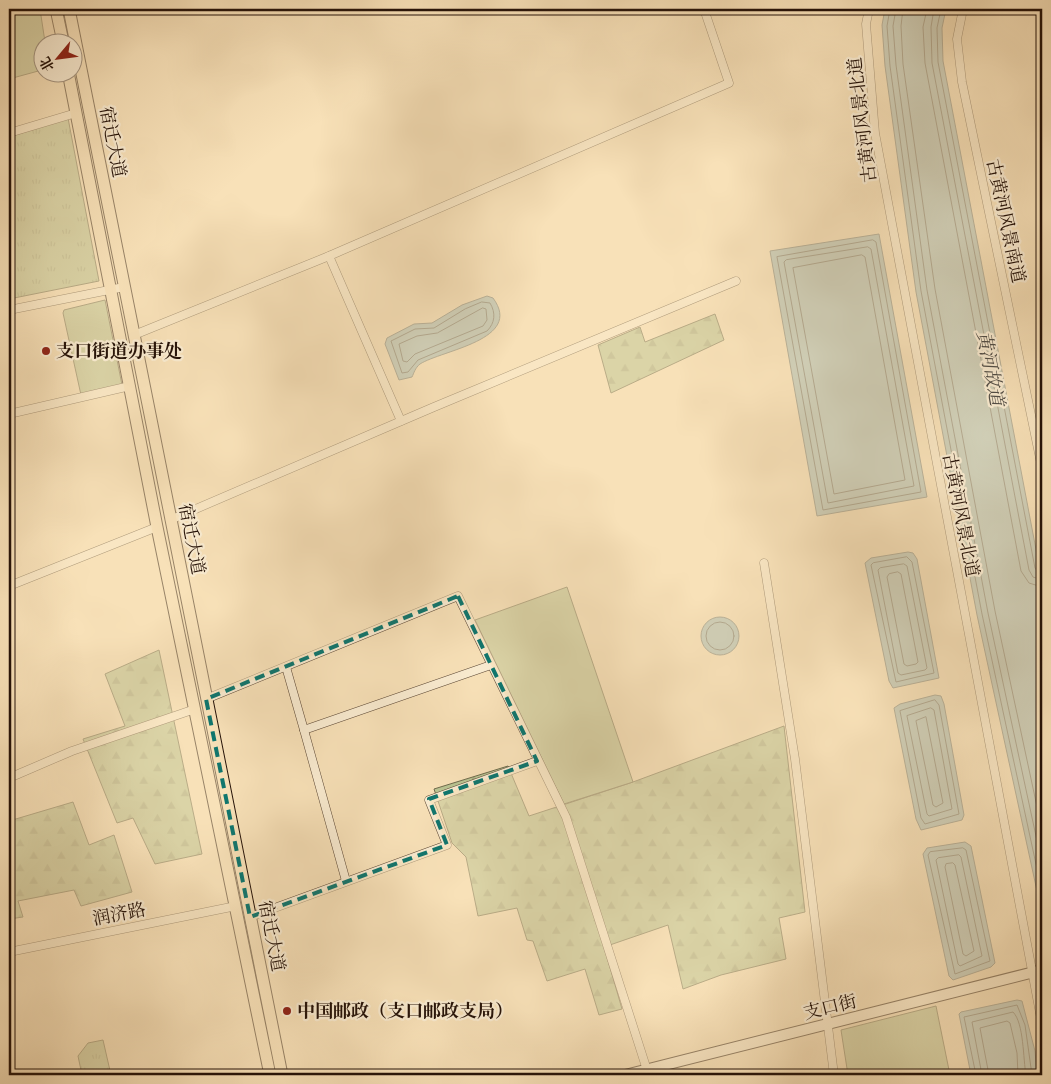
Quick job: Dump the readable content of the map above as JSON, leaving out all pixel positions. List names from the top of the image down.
{
  "streets": {
    "main road": ["宿迁大道"],
    "street": [
      "古黄河风景北道",
      "古黄河风景南道",
      "润济路",
      "支口街"
    ]
  },
  "crossings": [
    ["古黄河风景北道", "支口街"],
    ["宿迁大道", "润济路"]
  ],
  "water": ["黄河故道"],
  "places": ["支口街道办事处", "中国邮政（支口邮政支局）"],
  "north": "bottom left"
}
